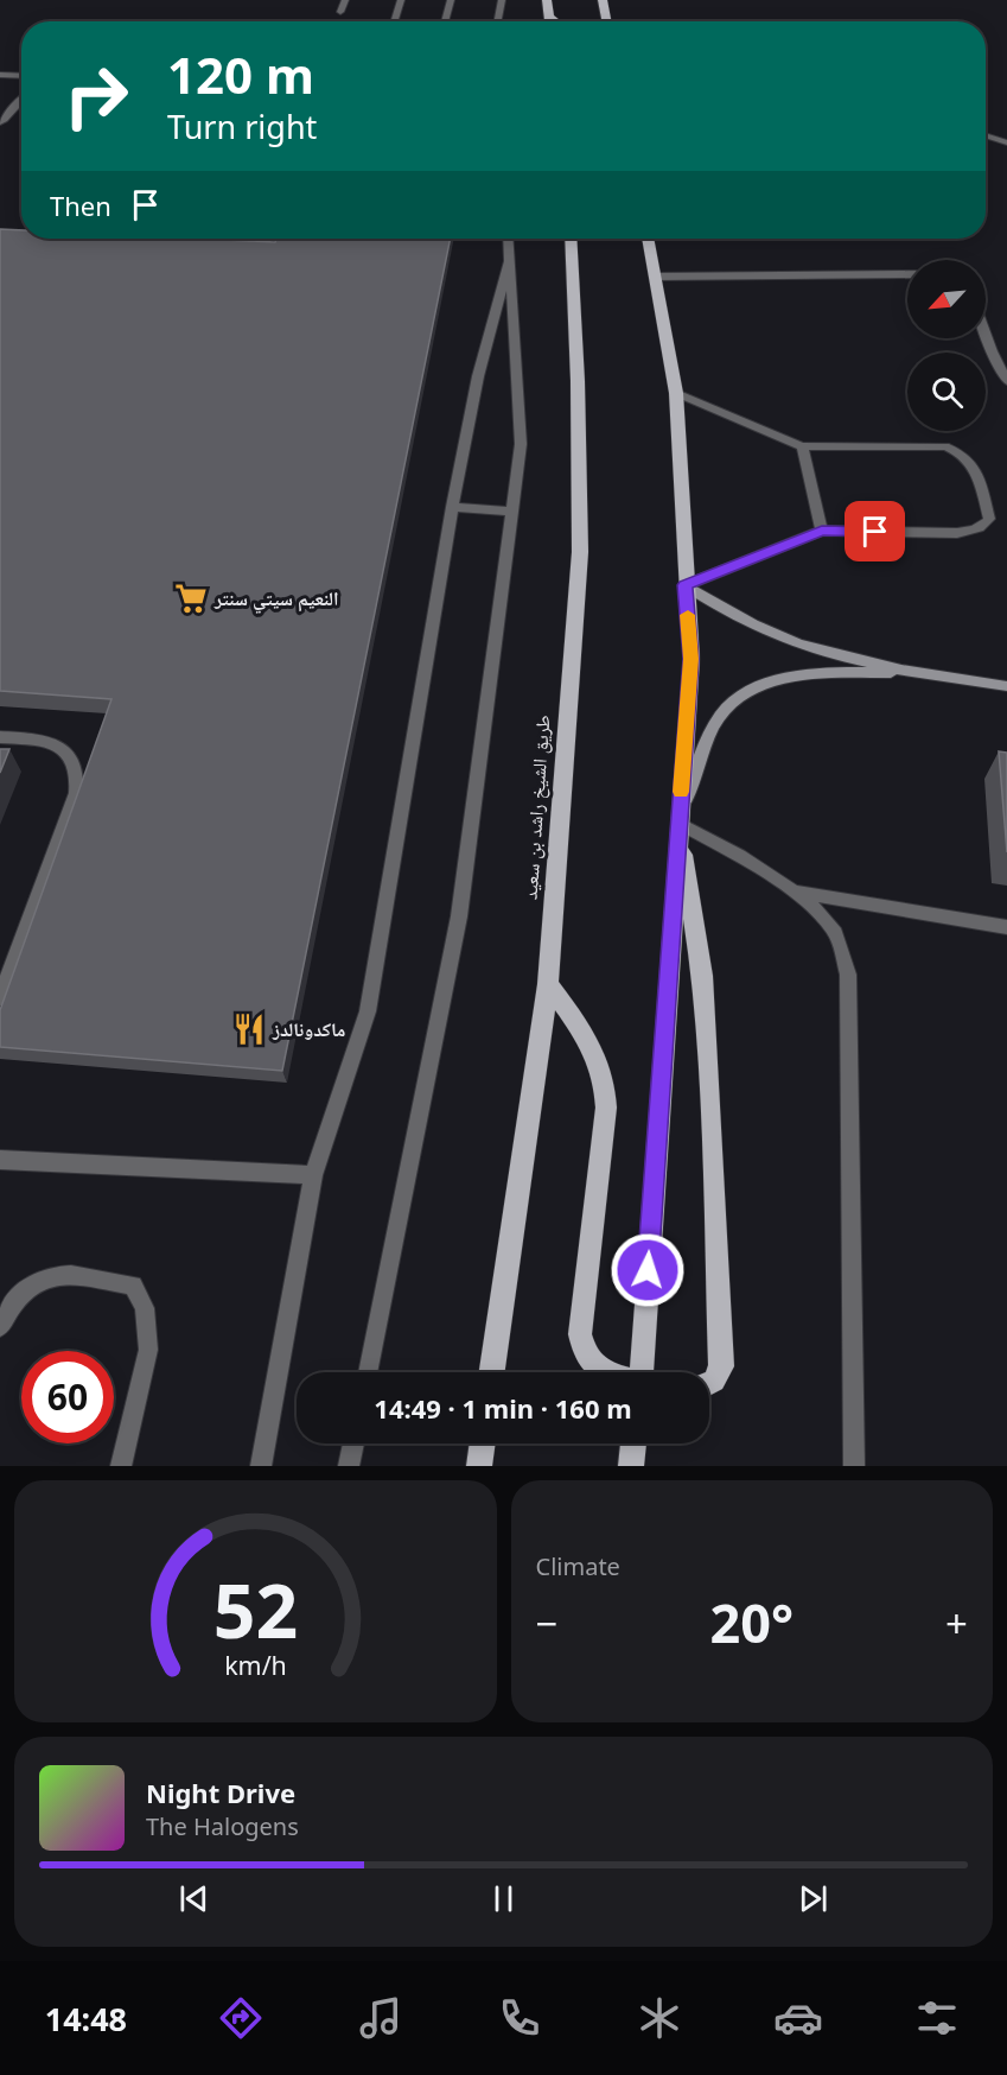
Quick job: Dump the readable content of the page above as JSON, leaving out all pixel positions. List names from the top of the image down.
{
  "streets": {
    "main road": ["طريق الشيخ راشد بن سعيد"]
  },
  "places": {
    "supermarket": ["النعيم سيتي سنتر"],
    "restaurant": ["ماكدونالدز"]
  },
  "north": "bottom left",
  "page": {
    "turn": ["120 m", "Turn right"],
    "then": "Then",
    "limit": "60",
    "trip": "14:49 · 1 min · 160 m",
    "tile": "Climate",
    "heat": ["−", "20°", "+"],
    "song": ["Night Drive", "The Halogens"],
    "tabs": "14:48",
    "gauge": ["52", "km/h"]
  }
}
